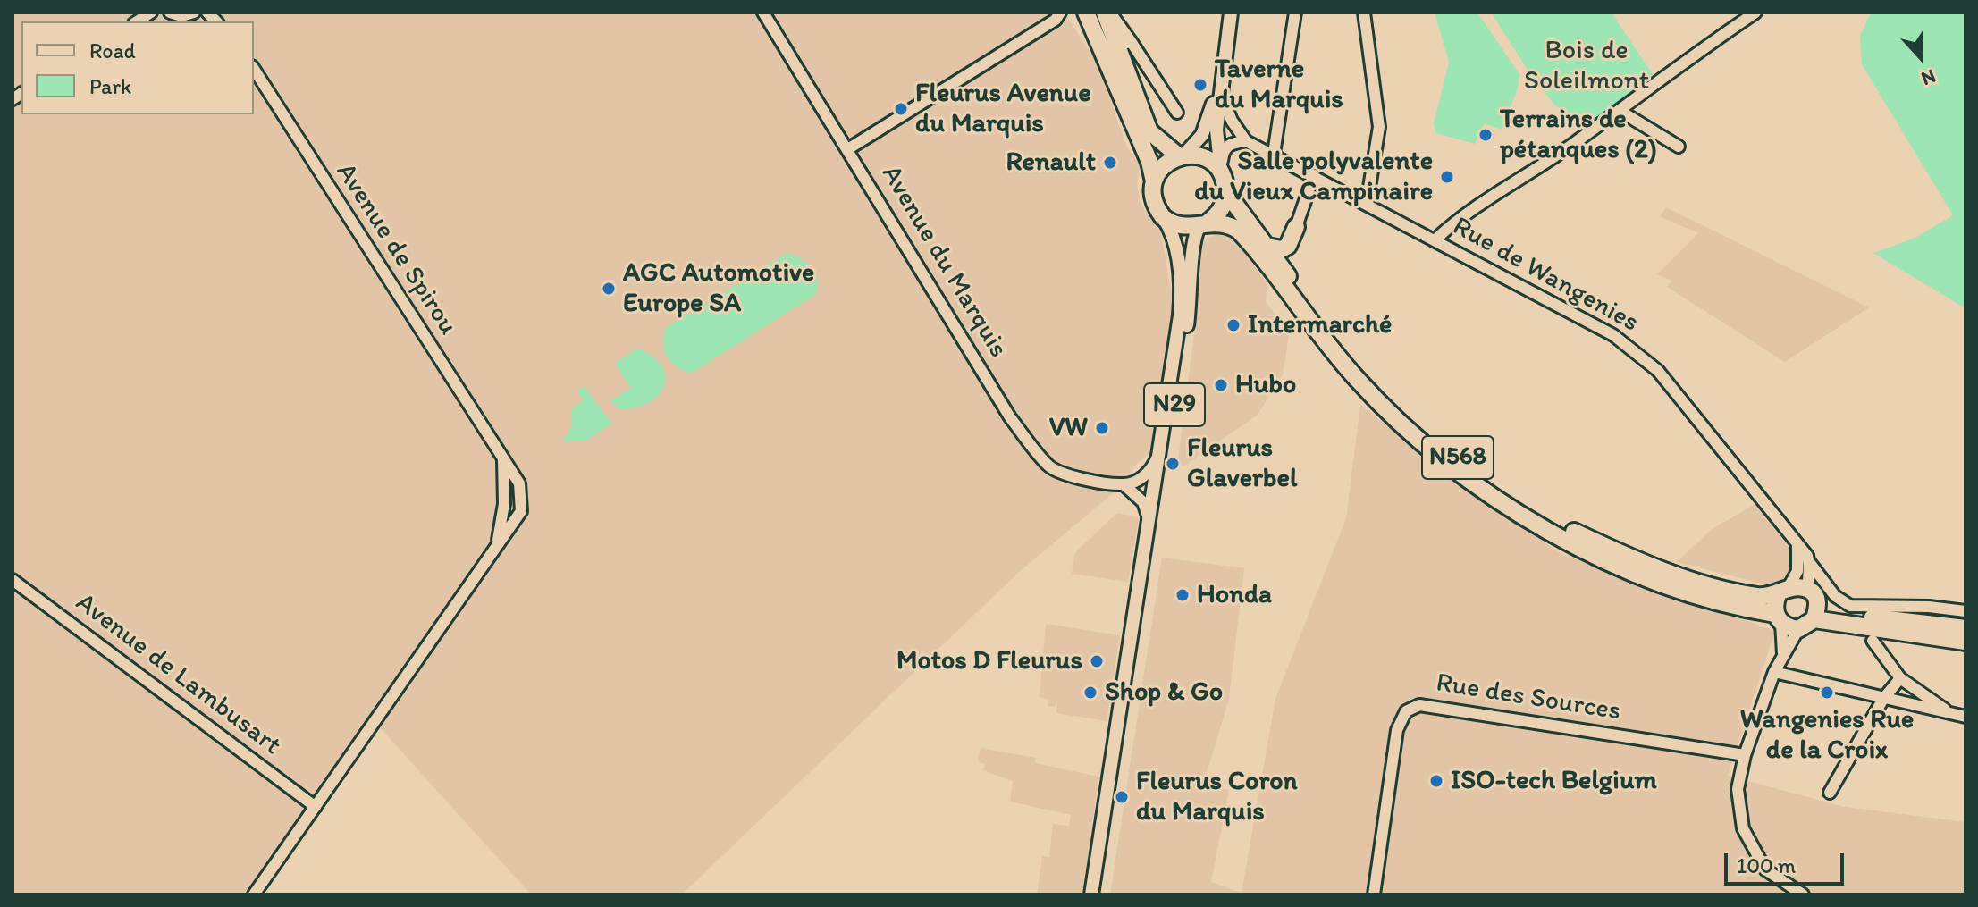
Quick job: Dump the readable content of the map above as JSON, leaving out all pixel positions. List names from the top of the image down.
{
  "streets": {
    "highway": ["N568"],
    "main road": ["N29"],
    "street": [
      "Avenue de Spirou",
      "Avenue du Marquis",
      "Rue de Wangenies",
      "Avenue de Lambusart",
      "Rue des Sources"
    ]
  },
  "crossings": [
    ["Avenue de Spirou", "Avenue de Lambusart"],
    ["N29", "N568"]
  ],
  "parks": ["Bois de Soleilmont"],
  "places": [
    "Taverne du Marquis",
    "Fleurus Avenue du Marquis",
    "Terrains de pétanques (2)",
    "Renault",
    "Salle polyvalente du Vieux Campinaire",
    "AGC Automotive Europe SA",
    "Intermarché",
    "Hubo",
    "VW",
    "Fleurus Glaverbel",
    "Honda",
    "Motos D Fleurus",
    "Shop & Go",
    "Wangenies Rue de la Croix",
    "ISO-tech Belgium",
    "Fleurus Coron du Marquis"
  ],
  "legend": ["Road", "Park"],
  "scale_bar": "100 m",
  "north": "bottom"
}
